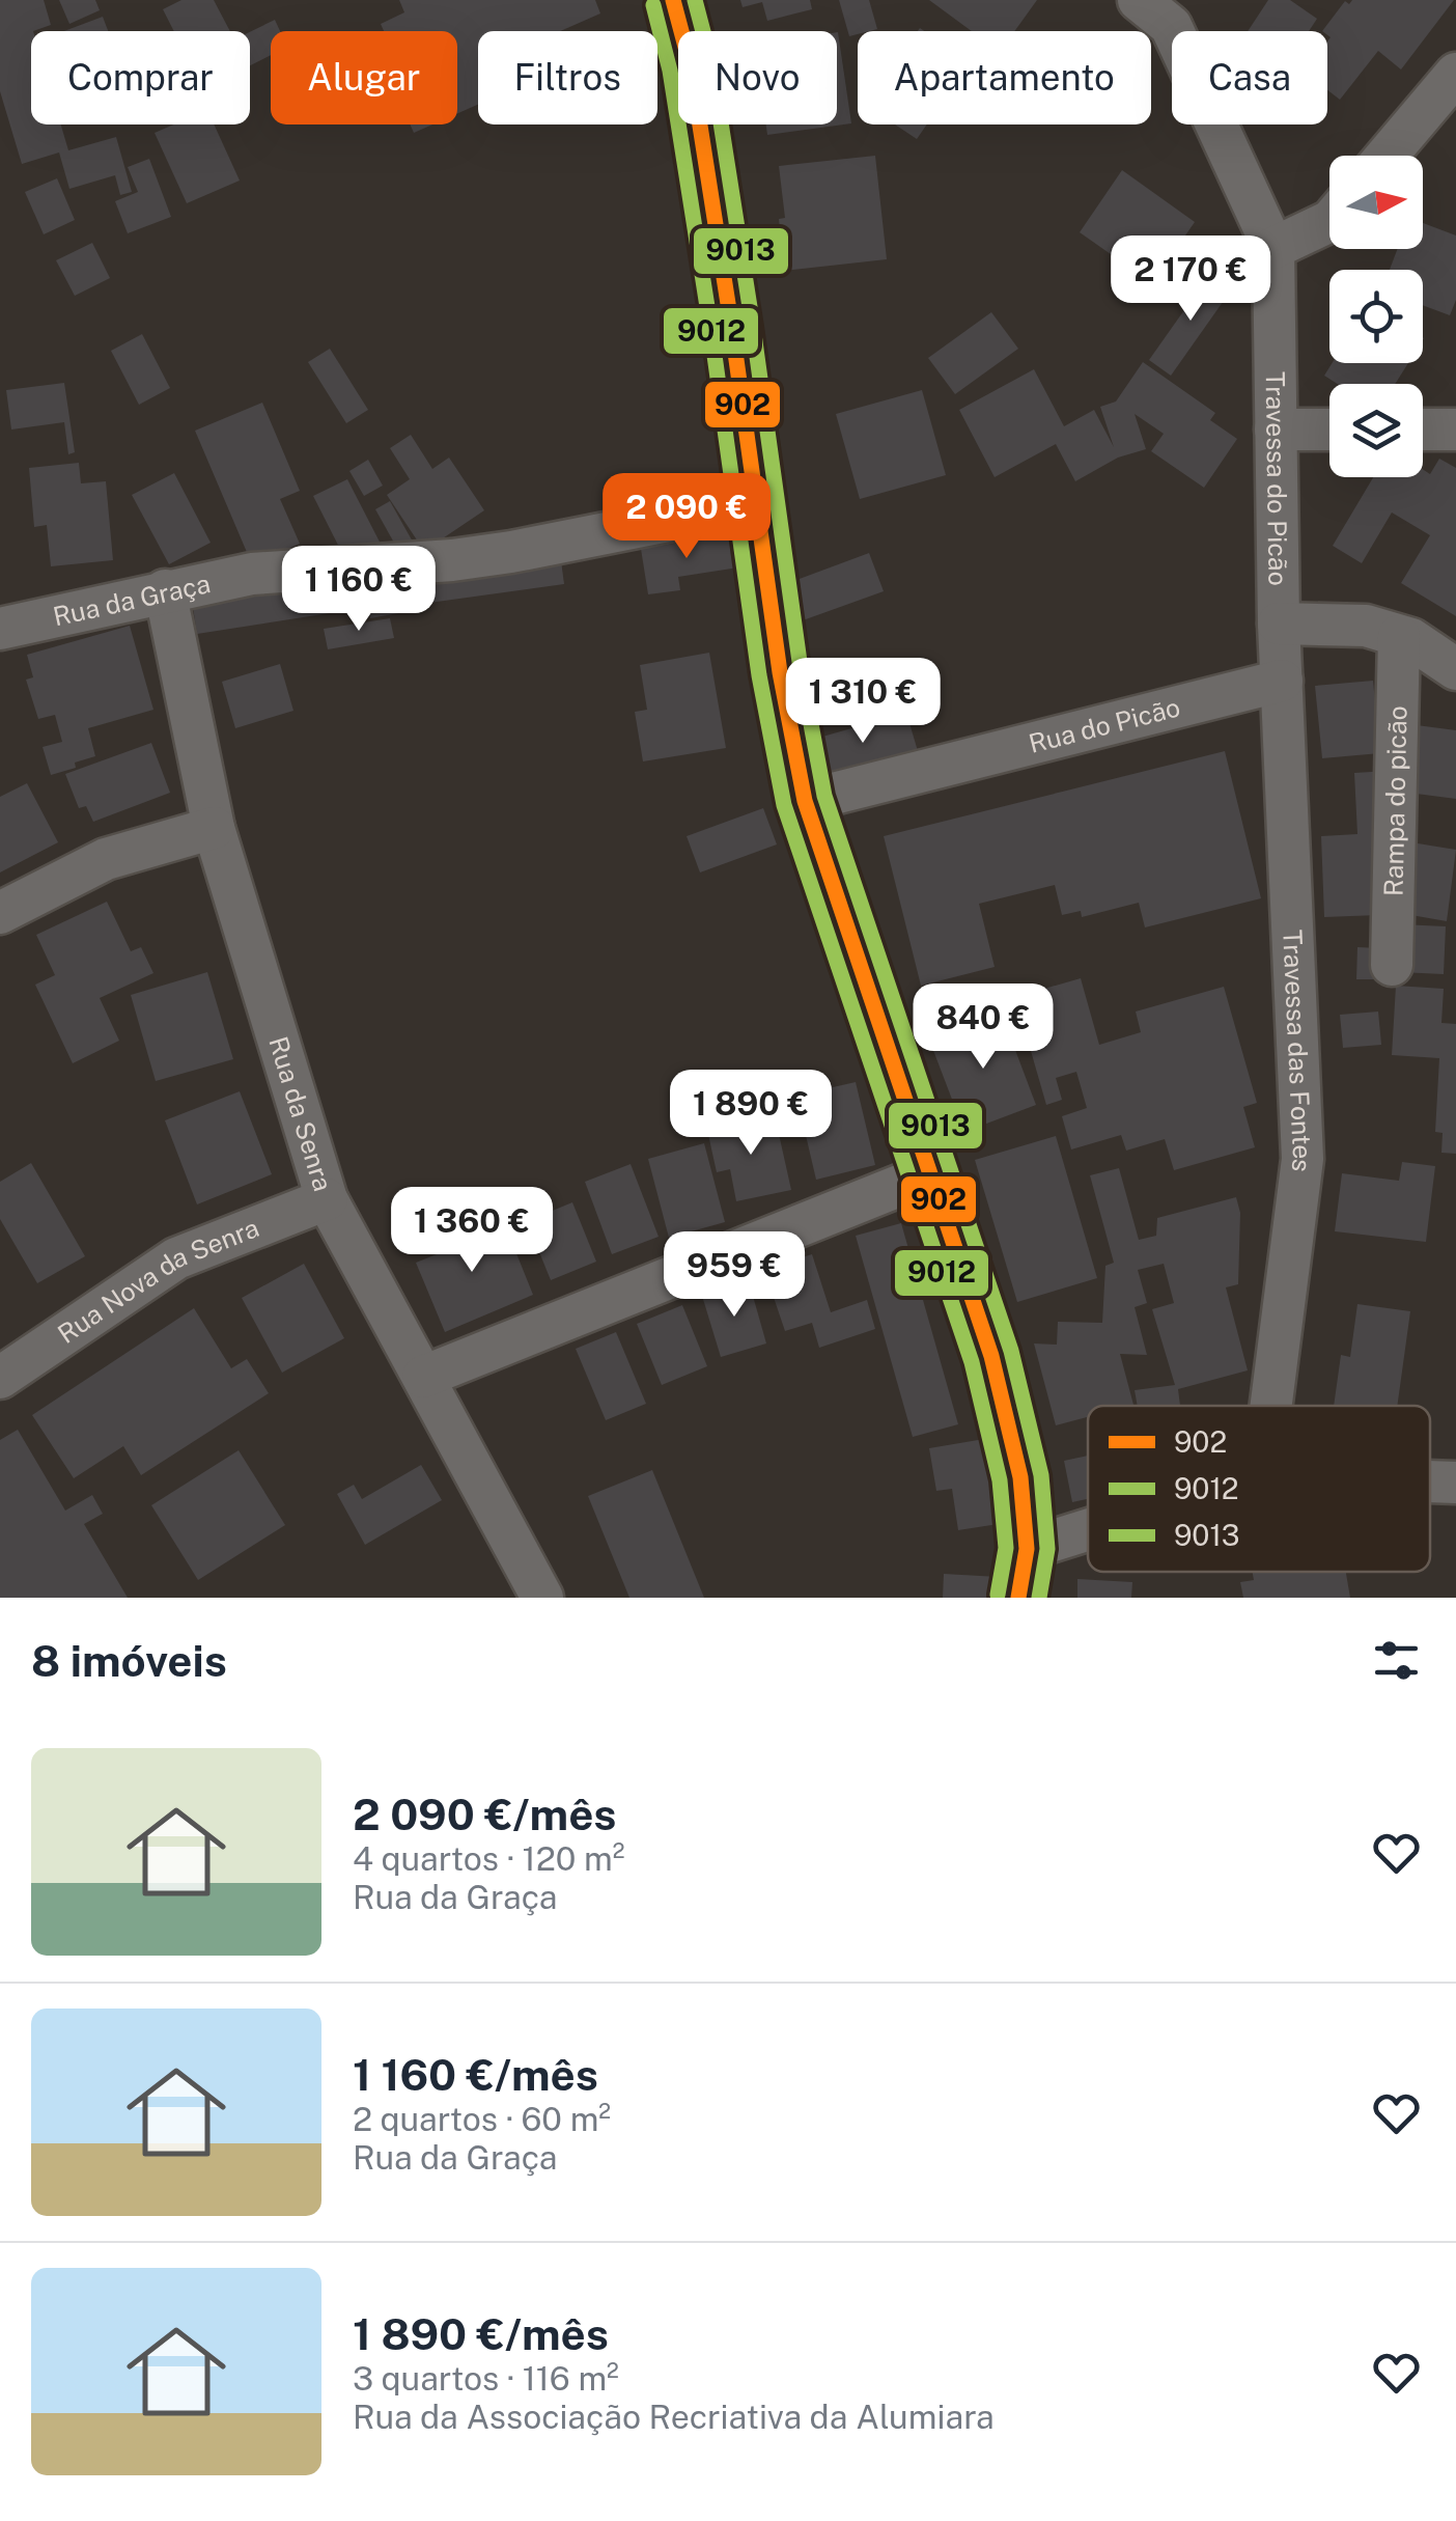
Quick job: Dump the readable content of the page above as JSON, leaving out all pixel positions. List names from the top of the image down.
{
  "streets": {
    "street": [
      "Travessa do Picão",
      "Rua da Graça",
      "Rua do Picão",
      "Rampa do picão",
      "Travessa das Fontes",
      "Rua da Senra",
      "Rua Nova da Senra"
    ]
  },
  "crossings": [
    ["Travessa do Picão", "Travessa das Fontes"],
    ["Rua da Graça", "Rua da Senra"],
    ["Rua do Picão", "Travessa das Fontes"],
    ["Rua da Senra", "Rua Nova da Senra"]
  ],
  "lines": ["transit line 902", "transit line 9013", "transit line 9012"],
  "legend": ["902", "9012", "9013"],
  "north": "right",
  "page": {
    "chip": [
      "Comprar",
      "Alugar",
      "Filtros",
      "Novo",
      "Apartamento",
      "Casa"
    ],
    "price": [
      "2 170 €",
      "2 090 €",
      "1 160 €",
      "1 310 €",
      "840 €",
      "1 890 €",
      "1 360 €",
      "959 €"
    ],
    "heading": "8 imóveis",
    "list": [
      {
        "name": "2 090 €/mês",
        "note": "4 quartos · 120 m² · Rua da Graça"
      },
      {
        "name": "1 160 €/mês",
        "note": "2 quartos · 60 m² · Rua da Graça"
      },
      {
        "name": "1 890 €/mês",
        "note": "3 quartos · 116 m² · Rua da Associação Recriativa da Alumiara"
      }
    ]
  }
}
